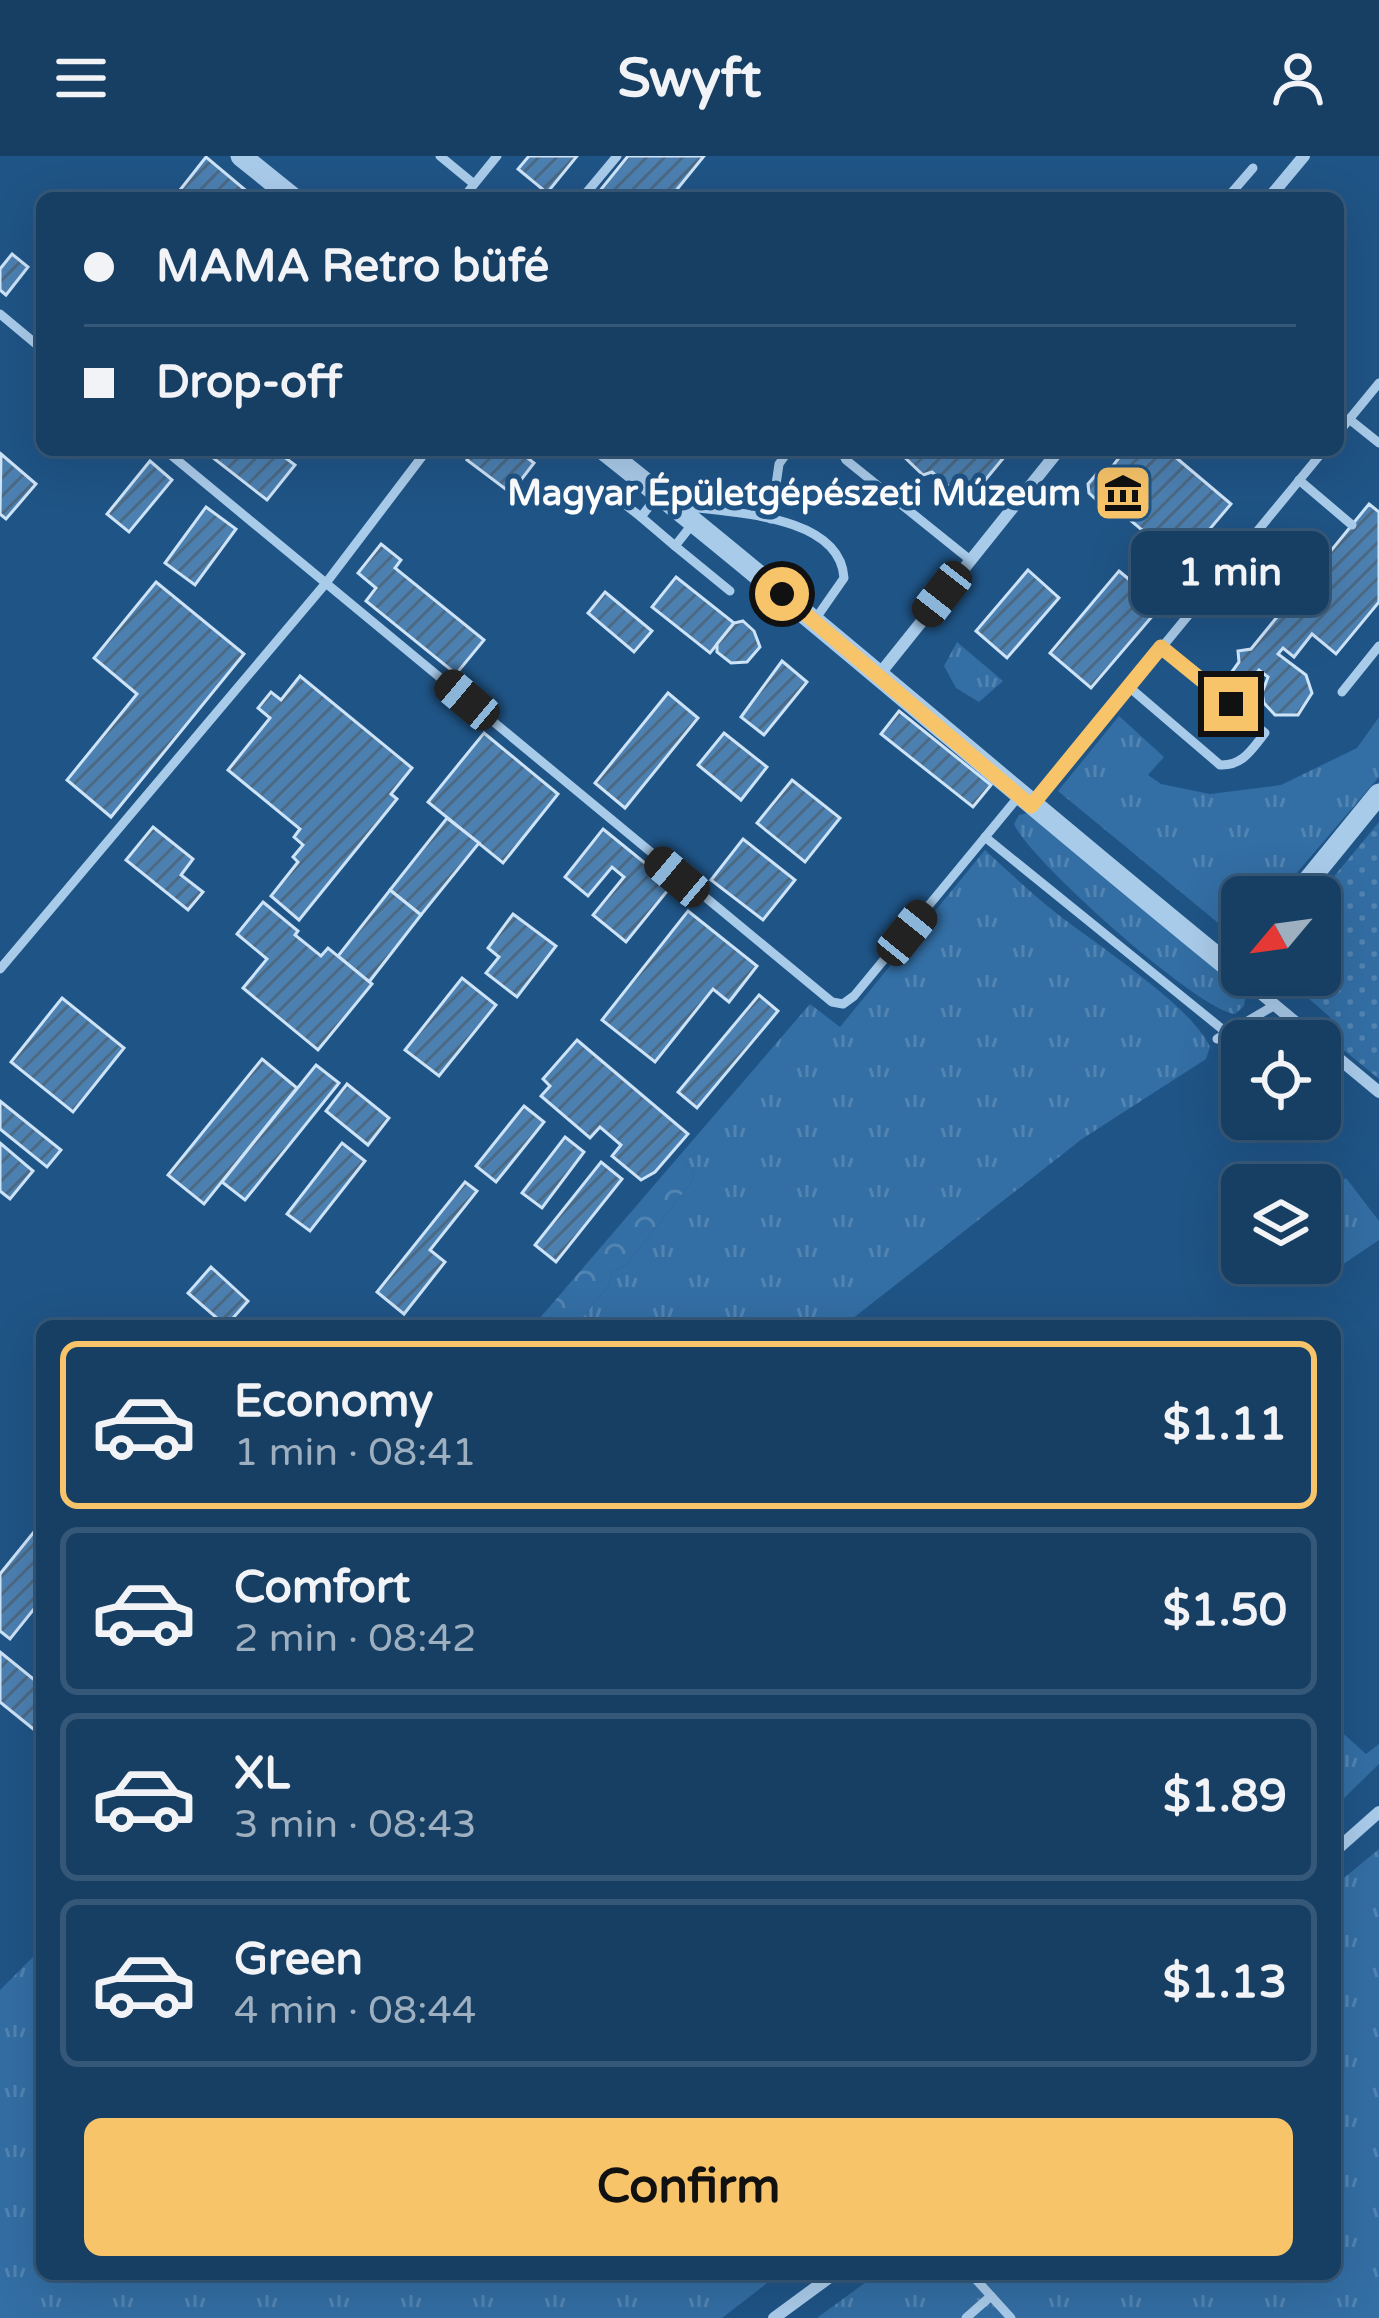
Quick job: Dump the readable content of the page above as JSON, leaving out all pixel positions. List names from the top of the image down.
{
  "places": {
    "museum": ["Magyar Épületgépészeti Múzeum"]
  },
  "north": "bottom left",
  "page": {
    "header": "Swyft",
    "banner": ["MAMA Retro büfé", "Drop-off"],
    "bubble": "1 min",
    "list": [
      {
        "name": "Economy",
        "note": "1 min · 08:41",
        "value": "$1.11"
      },
      {
        "name": "Comfort",
        "note": "2 min · 08:42",
        "value": "$1.50"
      },
      {
        "name": "XL",
        "note": "3 min · 08:43",
        "value": "$1.89"
      },
      {
        "name": "Green",
        "note": "4 min · 08:44",
        "value": "$1.13"
      }
    ],
    "buttons": "Confirm"
  }
}
